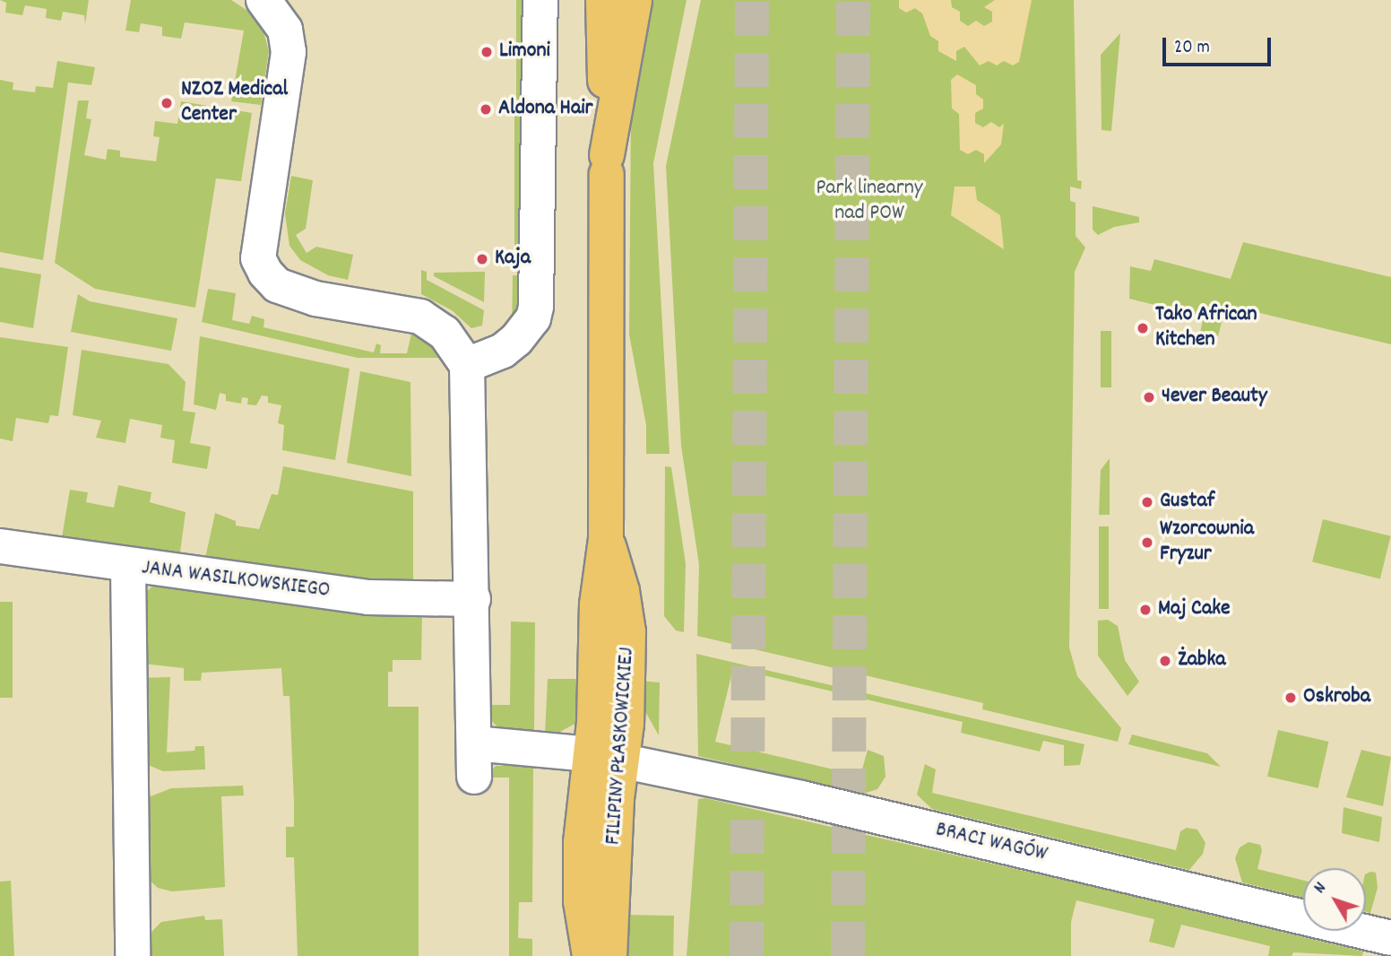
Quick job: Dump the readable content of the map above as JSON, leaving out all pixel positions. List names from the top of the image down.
{
  "streets": {
    "main road": ["FILIPINY PŁASKOWICKIEJ"],
    "street": ["JANA WASILKOWSKIEGO", "BRACI WAGÓW"]
  },
  "crossings": [
    ["JANA WASILKOWSKIEGO", "BRACI WAGÓW"],
    ["FILIPINY PŁASKOWICKIEJ", "BRACI WAGÓW"]
  ],
  "parks": ["Park linearny nad POW"],
  "places": [
    "Limoni",
    "NZOZ Medical Center",
    "Aldona Hair",
    "Kaja",
    "Tako African Kitchen",
    "4ever Beauty",
    "Gustaf",
    "Wzorcownia Fryzur",
    "Maj Cake",
    "Żabka",
    "Oskroba"
  ],
  "scale_bar": "20 m",
  "north": "top left"
}
